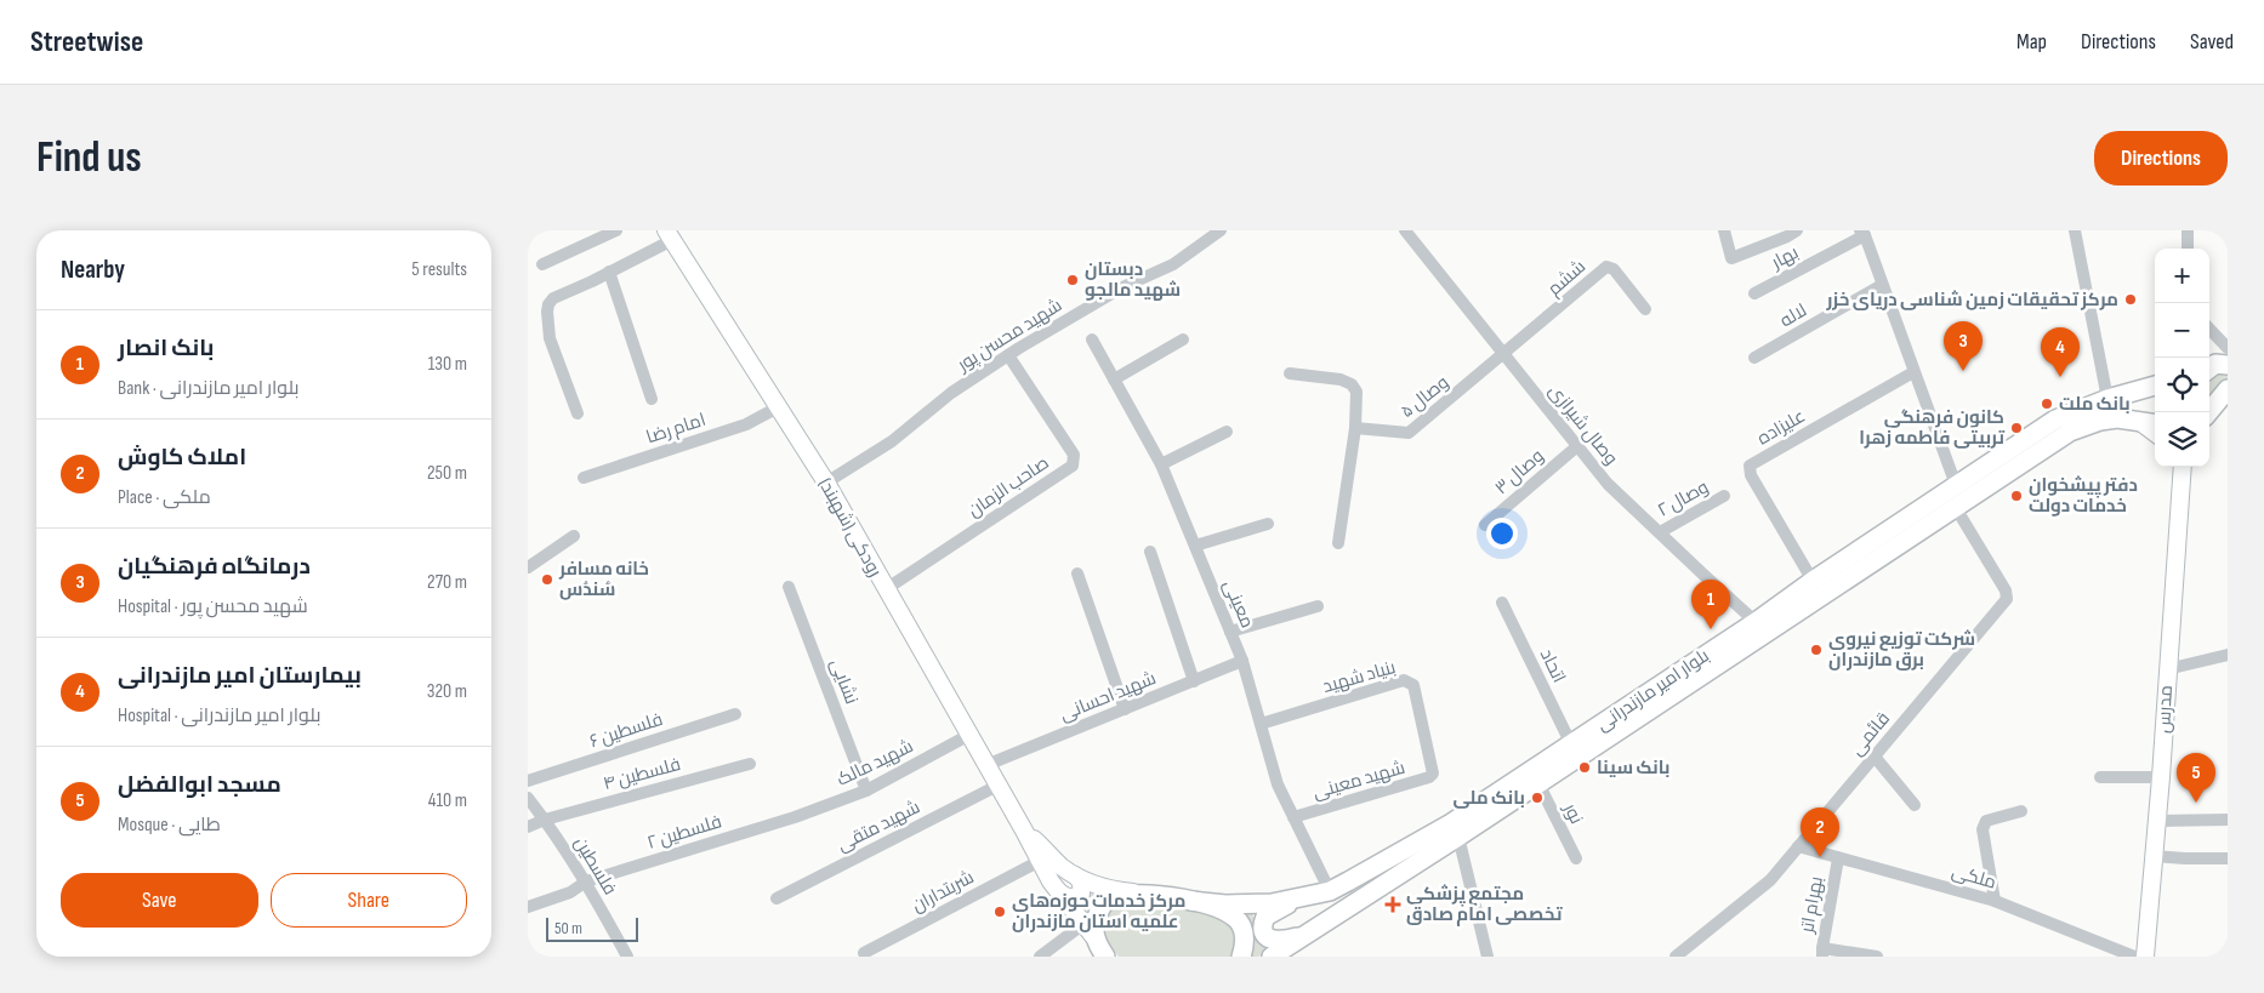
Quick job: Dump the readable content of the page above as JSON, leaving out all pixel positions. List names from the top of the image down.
{
  "streets": {
    "main road": ["رودکی (شهبند)", "بلوار امیر مازندرانی", "مدرس"],
    "street": [
      "بهار",
      "ششم",
      "لاله",
      "شهید محسن پور",
      "وصال ۵",
      "وصال شیرازی",
      "علیزاده",
      "امام رضا",
      "وصال ۳",
      "صاحب الزمان",
      "وصال ۲",
      "معینی",
      "اتحاد",
      "بنیاد شهید",
      "نشایی",
      "شهید احسانی",
      "فلسطین ۶",
      "قائمی",
      "شهید مالک",
      "فلسطین ۴",
      "شهید معینی",
      "نور",
      "شهید متقی",
      "فلسطین ۲",
      "فلسطین",
      "ملکی",
      "شربتداران",
      "بهرام اتر"
    ]
  },
  "crossings": [
    ["ششم", "وصال ۵"],
    ["ششم", "وصال شیرازی"],
    ["شهید محسن پور", "صاحب الزمان"],
    ["شهید محسن پور", "رودکی (شهبند)"],
    ["وصال ۵", "وصال شیرازی"],
    ["وصال شیرازی", "وصال ۳"],
    ["وصال شیرازی", "وصال ۲"],
    ["وصال شیرازی", "بلوار امیر مازندرانی"],
    ["علیزاده", "بلوار امیر مازندرانی"],
    ["امام رضا", "رودکی (شهبند)"],
    ["صاحب الزمان", "رودکی (شهبند)"],
    ["رودکی (شهبند)", "شهید احسانی"],
    ["رودکی (شهبند)", "شهید مالک"],
    ["رودکی (شهبند)", "شهید متقی"],
    ["رودکی (شهبند)", "شربتداران"],
    ["معینی", "بنیاد شهید"],
    ["معینی", "بلوار امیر مازندرانی"],
    ["معینی", "شهید احسانی"],
    ["معینی", "شهید معینی"],
    ["اتحاد", "بلوار امیر مازندرانی"],
    ["بنیاد شهید", "شهید معینی"],
    ["نشایی", "شهید مالک"],
    ["بلوار امیر مازندرانی", "قائمی"],
    ["بلوار امیر مازندرانی", "نور"],
    ["قائمی", "ملکی"],
    ["شهید مالک", "فلسطین ۲"],
    ["فلسطین ۴", "فلسطین"],
    ["فلسطین ۲", "فلسطین"],
    ["ملکی", "بهرام اتر"]
  ],
  "places": {
    "other": [
      "دبستان شهید مالجو",
      "مرکز تحقیقات زمین شناسی دریای خزر",
      "بانک ملت",
      "کانون فرهنگی تربیتی فاطمه زهرا",
      "دفتر پیشخوان خدمات دولت",
      "خانه مسافر سُندُس",
      "شرکت توزیع نیروی برق مازندران",
      "بانک سینا",
      "بانک ملی",
      "مرکز خدمات حوزه‌های علمیه استان مازندران"
    ],
    "health": ["مجتمع پزشکی تخصصی امام صادق"]
  },
  "scale_bar": "50 m",
  "page": {
    "header": "Streetwise",
    "nav": ["Map", "Directions", "Saved"],
    "buttons": [
      "Directions",
      ["Save", "Share"]
    ],
    "title": "Find us",
    "heading": ["Nearby", "5 results"],
    "map_buttons": ["+", "−"],
    "list": [
      {
        "mark": "1",
        "name": "بانک انصار",
        "note": "Bank · بلوار امیر مازندرانی",
        "value": "130 m"
      },
      {
        "mark": "2",
        "name": "املاک کاوش",
        "note": "Place · ملکی",
        "value": "250 m"
      },
      {
        "mark": "3",
        "name": "درمانگاه فرهنگیان",
        "note": "Hospital · شهید محسن پور",
        "value": "270 m"
      },
      {
        "mark": "4",
        "name": "بیمارستان امیر مازندرانی",
        "note": "Hospital · بلوار امیر مازندرانی",
        "value": "320 m"
      },
      {
        "mark": "5",
        "name": "مسجد ابوالفضل",
        "note": "Mosque · طایی",
        "value": "410 m"
      }
    ],
    "pins": [
      "3",
      "4",
      "1",
      "5",
      "2"
    ],
    "scale": "50 m"
  }
}
